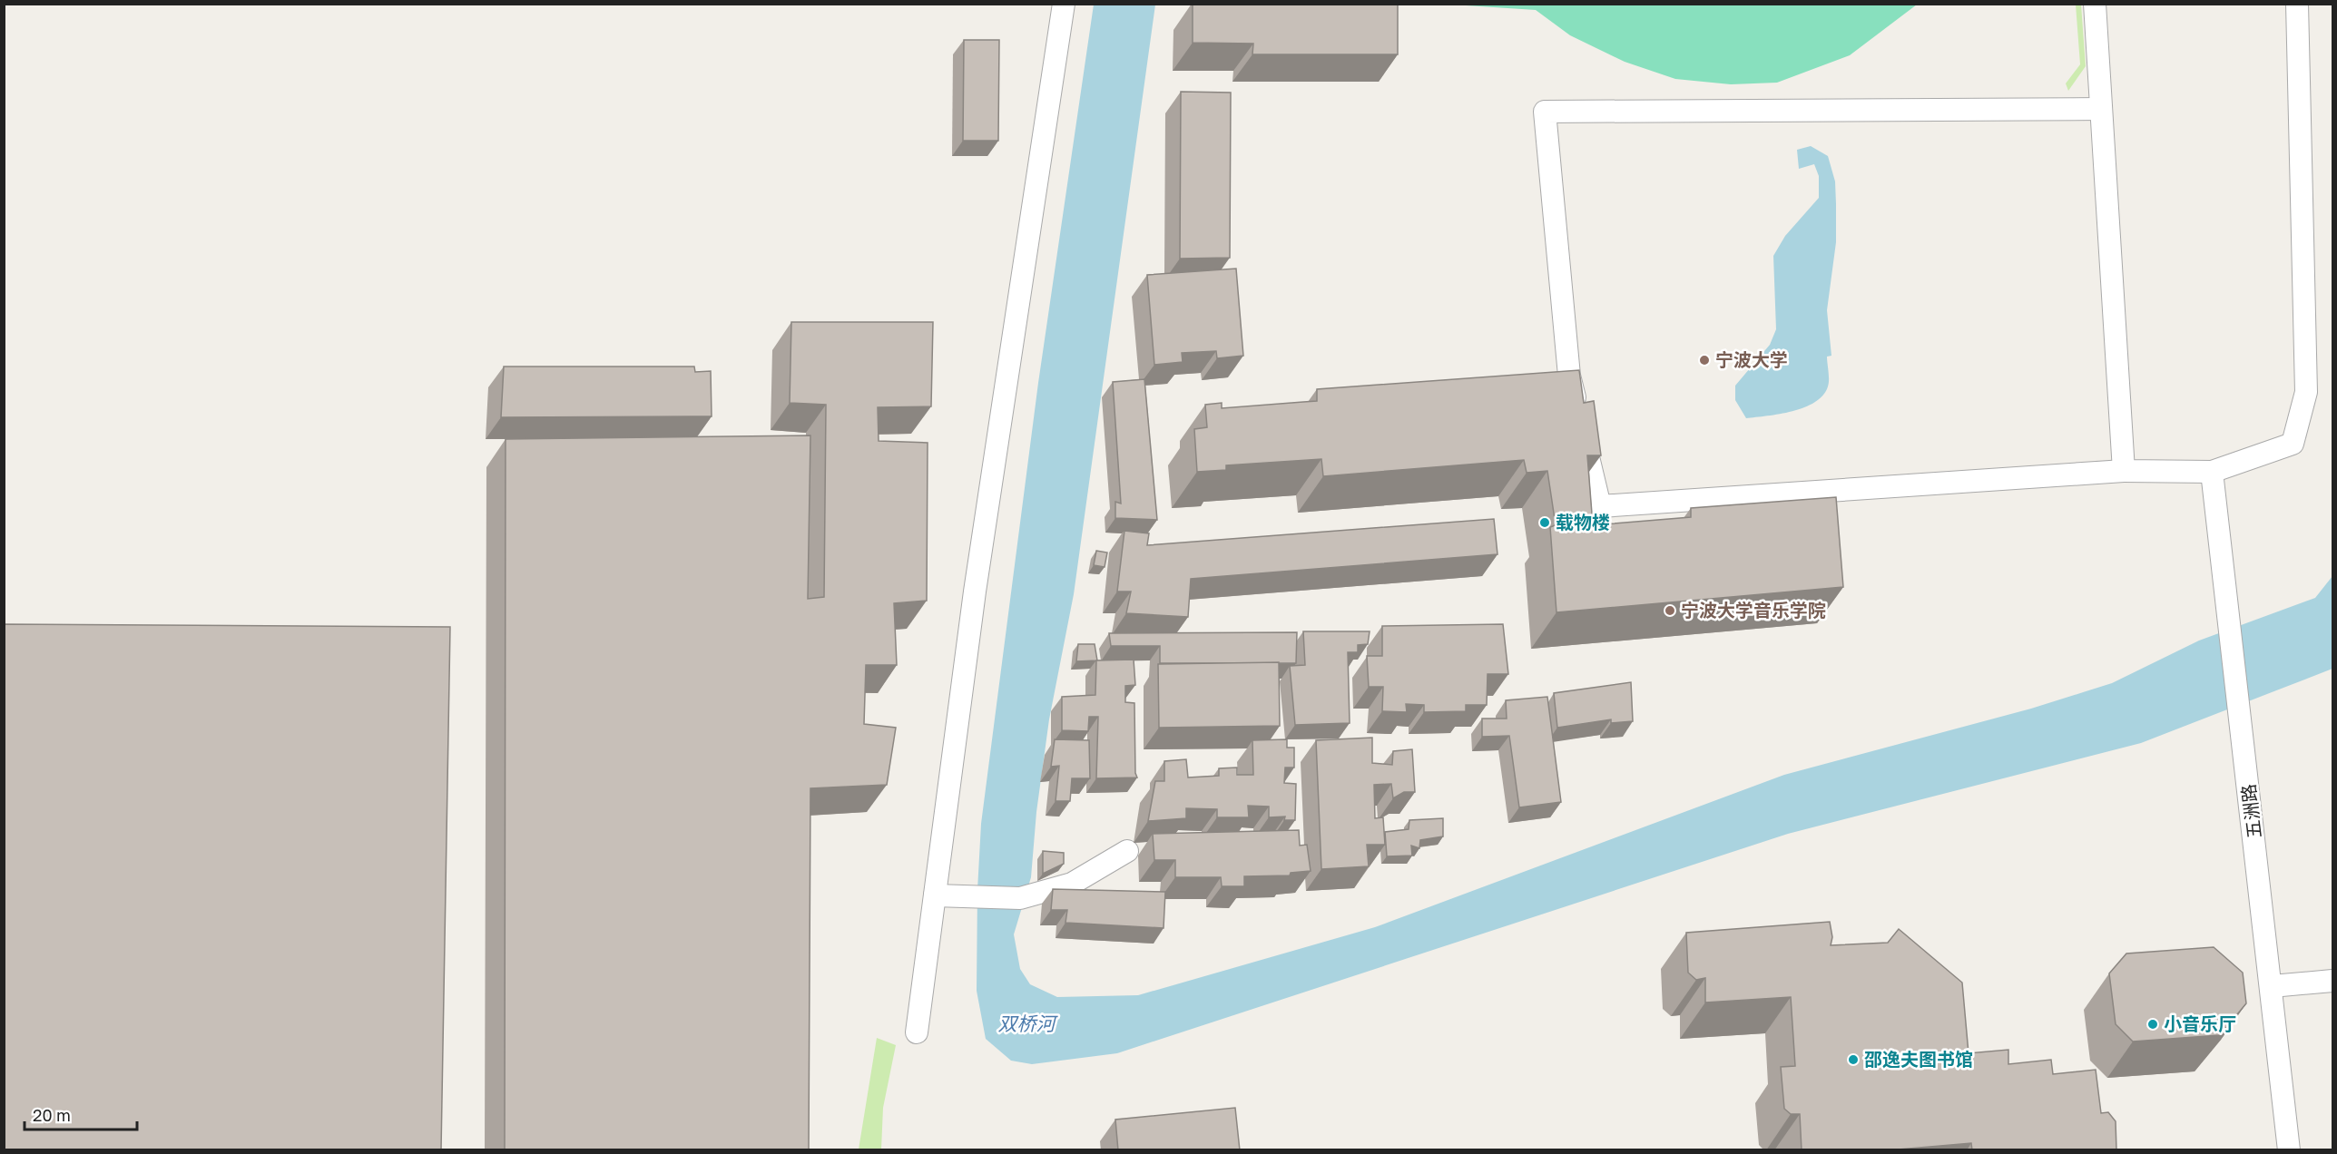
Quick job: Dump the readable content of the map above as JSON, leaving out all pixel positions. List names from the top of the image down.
{
  "streets": {
    "lane": ["五洲路"]
  },
  "water": ["双桥河"],
  "places": [
    "宁波大学",
    "载物楼",
    "宁波大学音乐学院",
    "小音乐厅",
    "邵逸夫图书馆"
  ],
  "scale_bar": "20 m"
}
